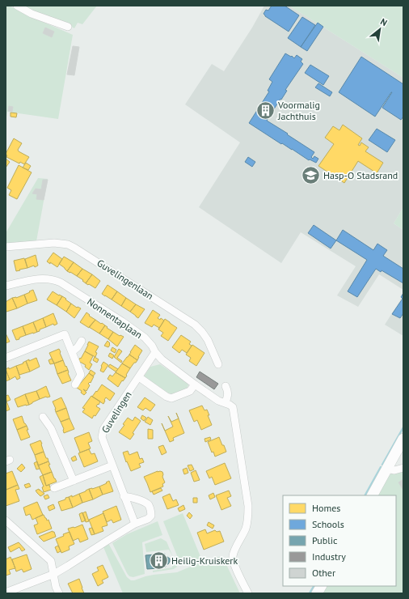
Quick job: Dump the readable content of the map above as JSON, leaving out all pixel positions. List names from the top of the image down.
{
  "streets": {
    "street": ["Guvelingenlaan", "Nonnentaplaan", "Guvelingen"]
  },
  "crossings": [
    ["Nonnentaplaan", "Guvelingen"]
  ],
  "places": {
    "building": ["Voormalig Jachthuis", "Heilig-Kruiskerk"],
    "school or university": ["Hasp-O Stadsrand"]
  },
  "legend": [
    "Homes",
    "Schools",
    "Public",
    "Industry",
    "Other"
  ],
  "north": "top right"
}
